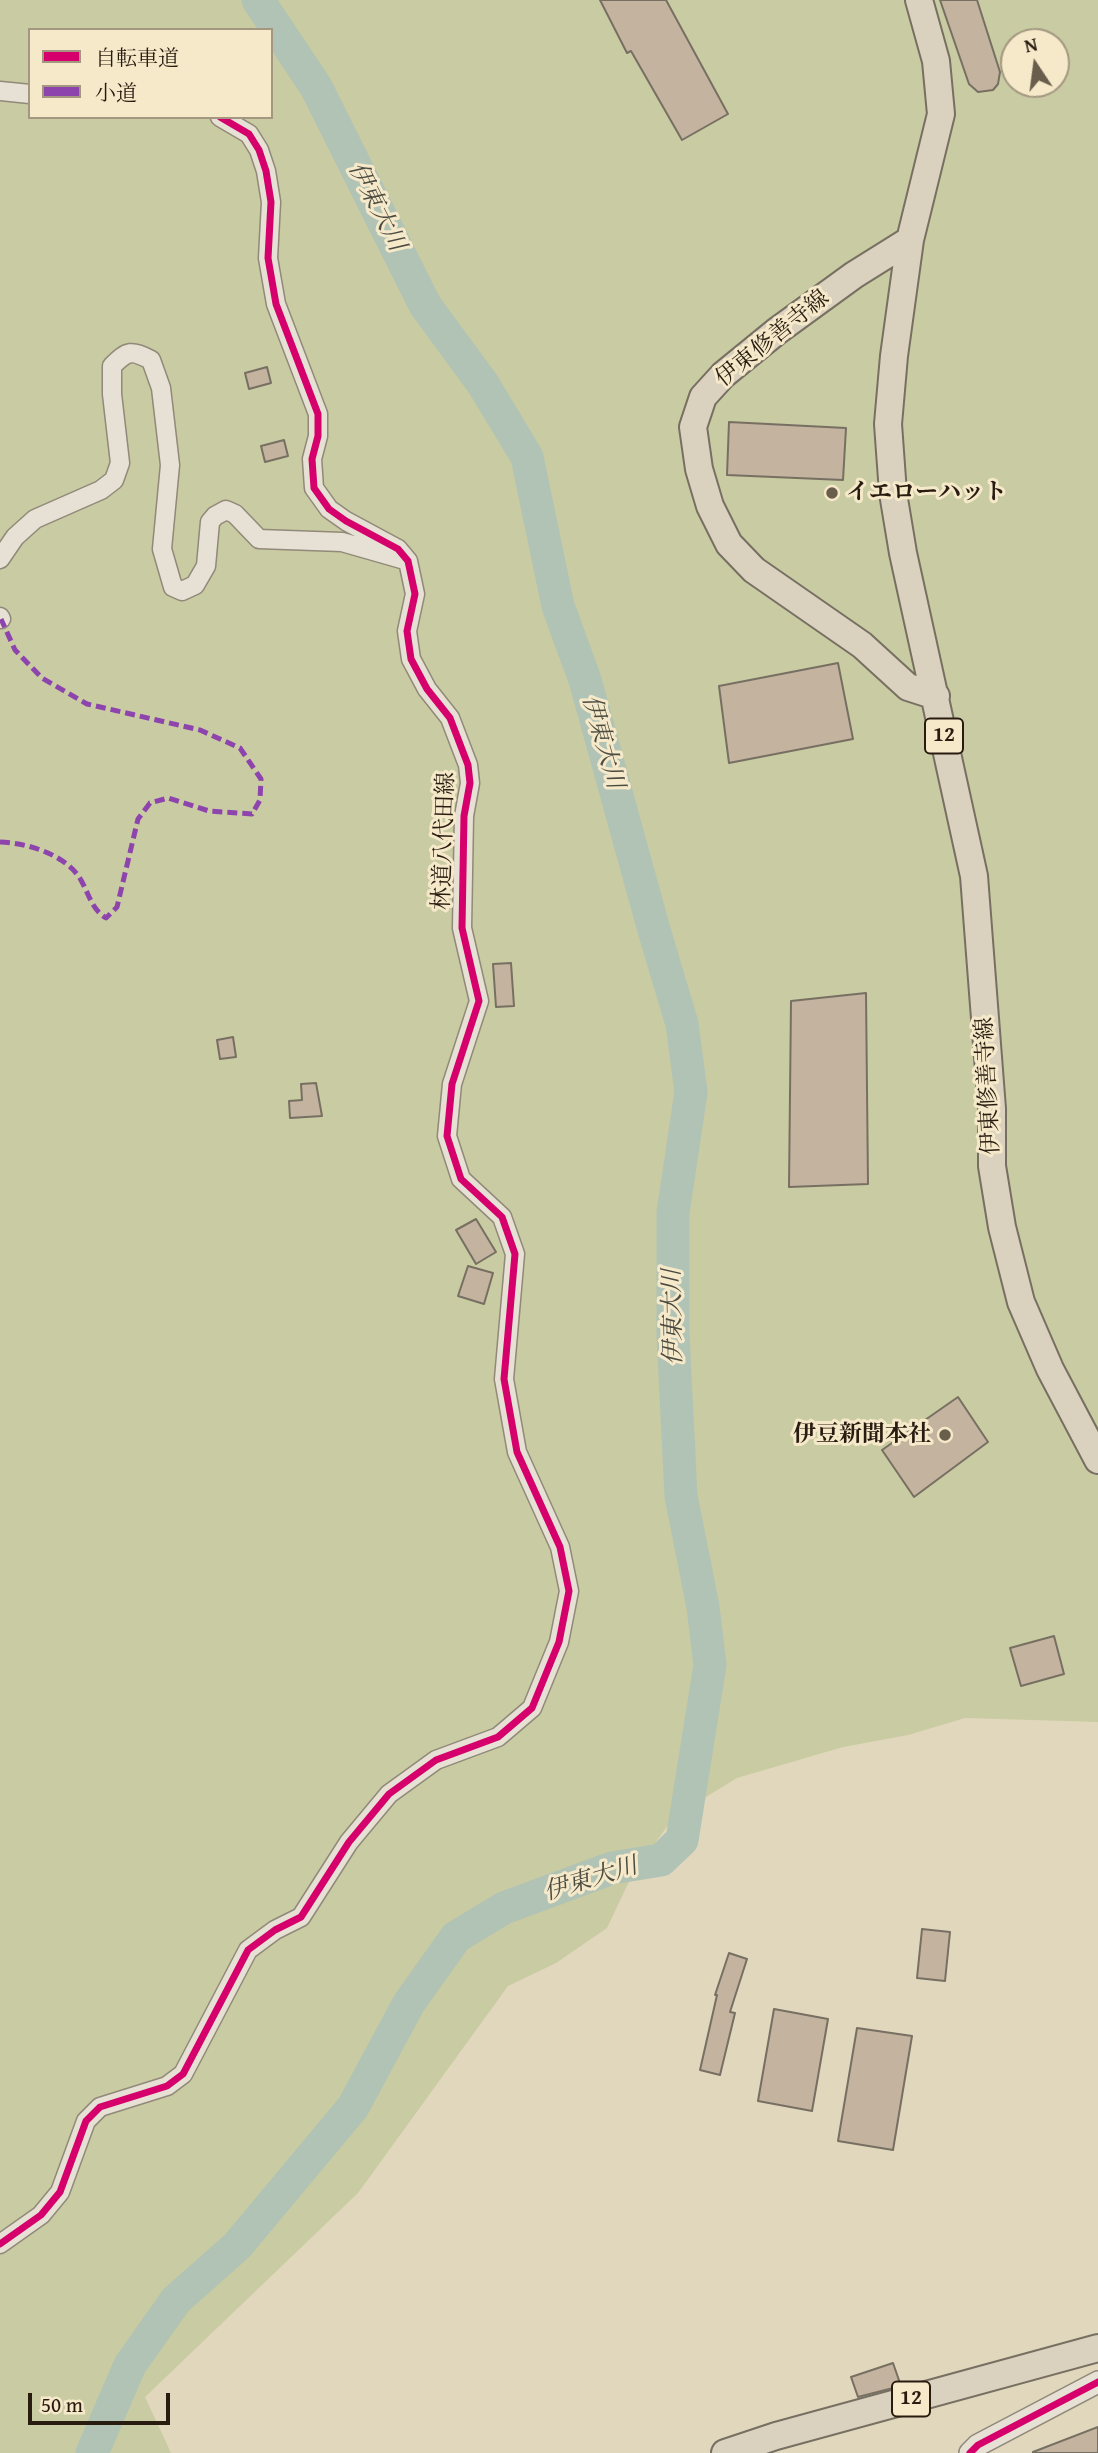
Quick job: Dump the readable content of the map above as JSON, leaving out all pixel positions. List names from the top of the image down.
{
  "streets": {
    "main road": ["伊東修善寺線", "12"],
    "street": ["林道八代田線"]
  },
  "water": ["伊東大川"],
  "places": ["イエローハット", "伊豆新聞本社"],
  "legend": ["自転車道", "小道"],
  "scale_bar": "50 m",
  "north": "top"
}
